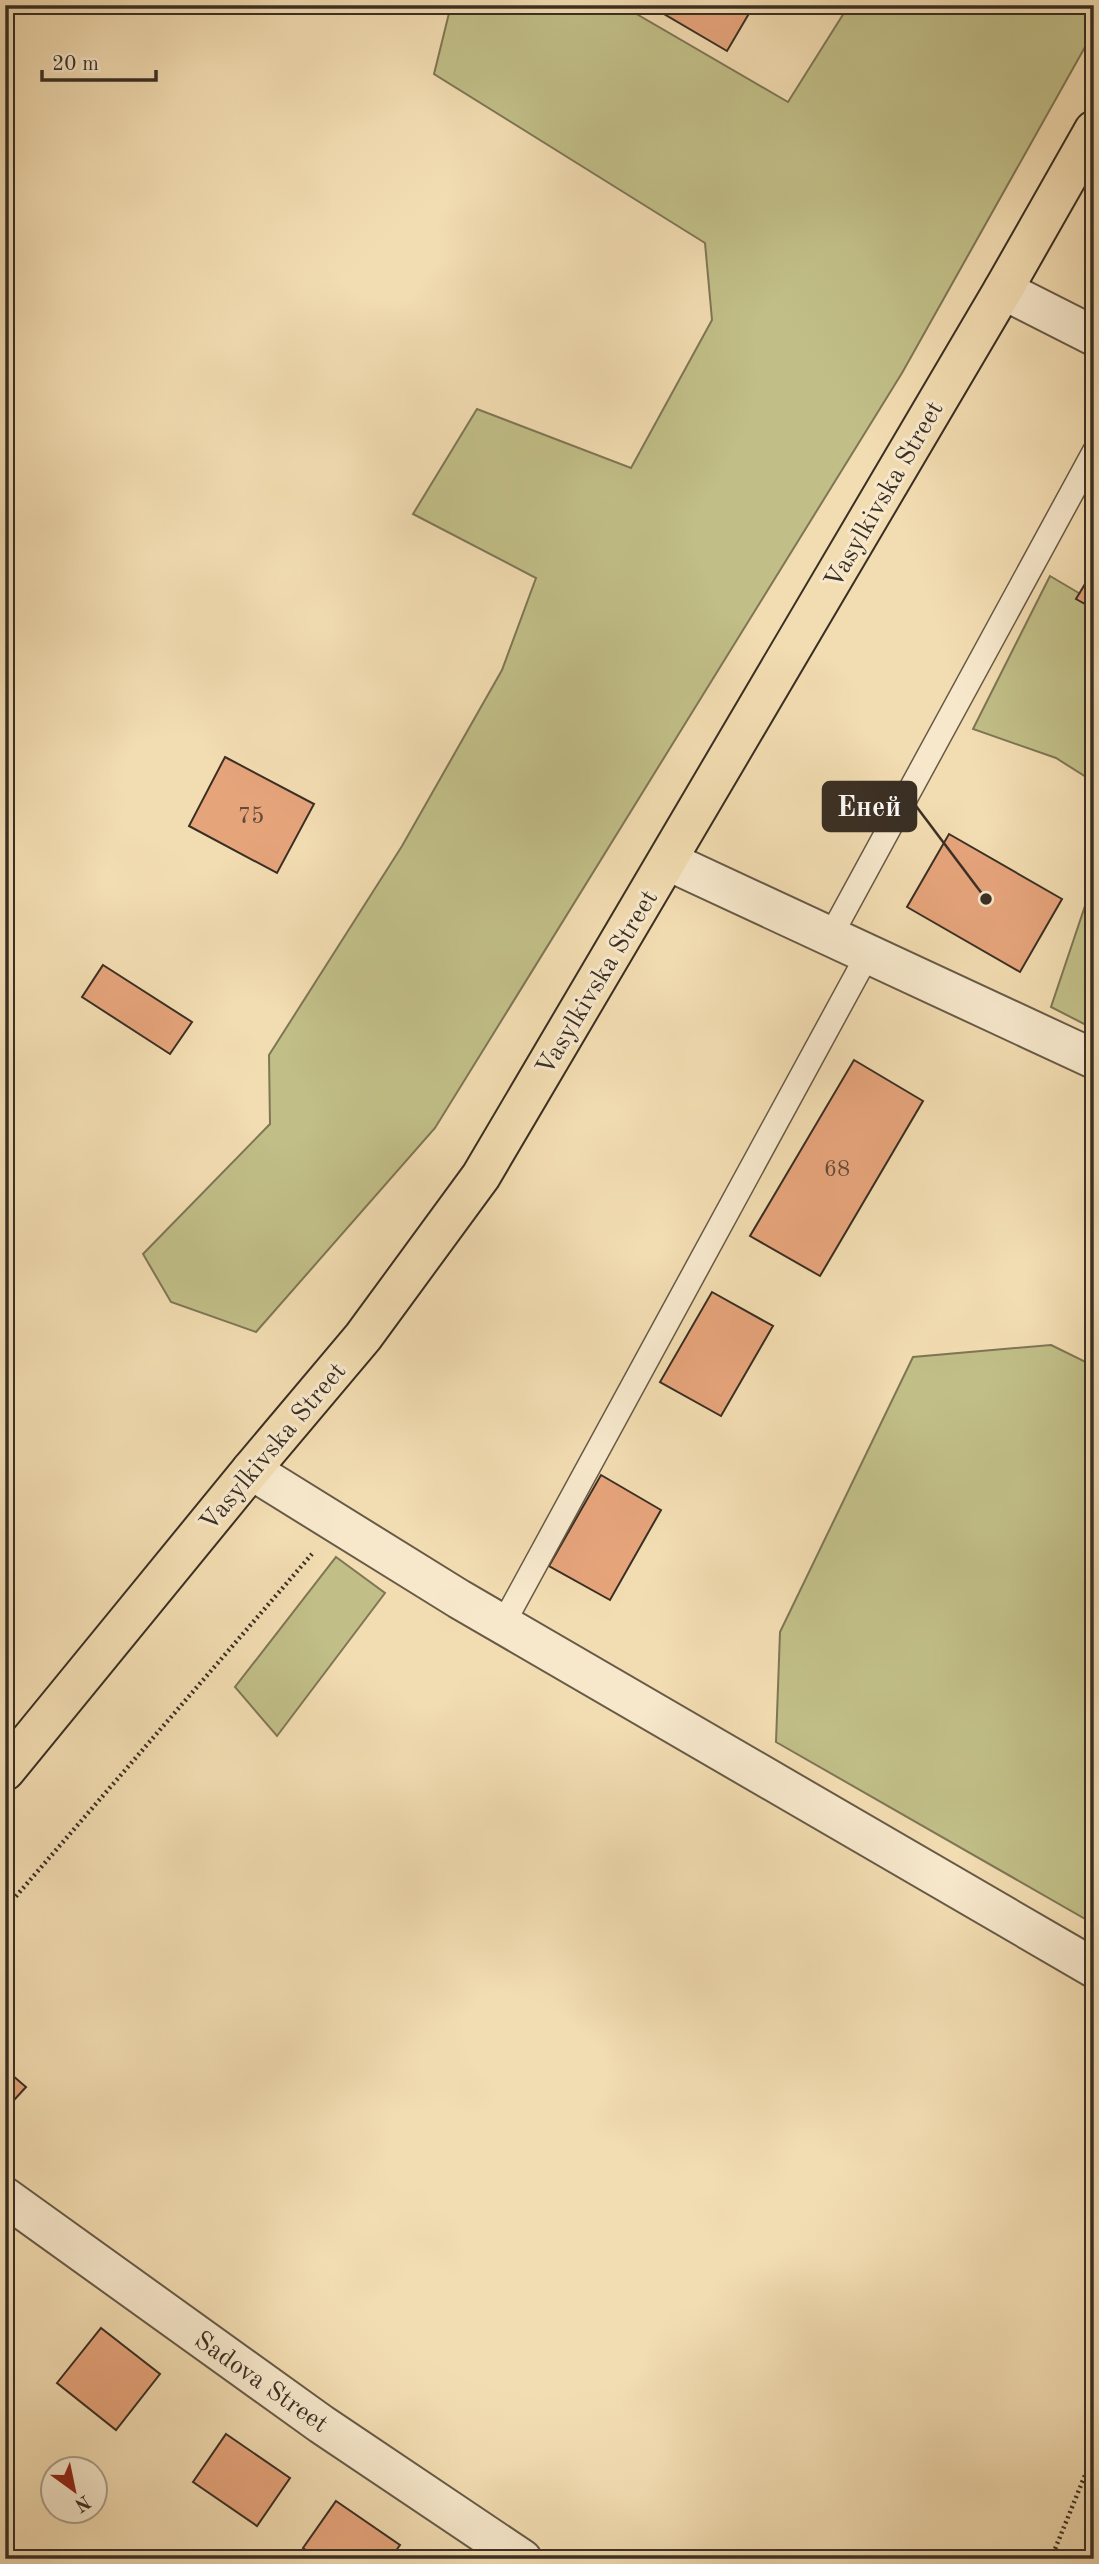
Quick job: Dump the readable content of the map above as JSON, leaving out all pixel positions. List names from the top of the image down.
{
  "streets": {
    "main road": ["Vasylkivska Street"],
    "street": ["Sadova Street"]
  },
  "places": ["Еней"],
  "house_numbers": ["75", "68"],
  "scale_bar": "20 m",
  "north": "bottom right"
}
